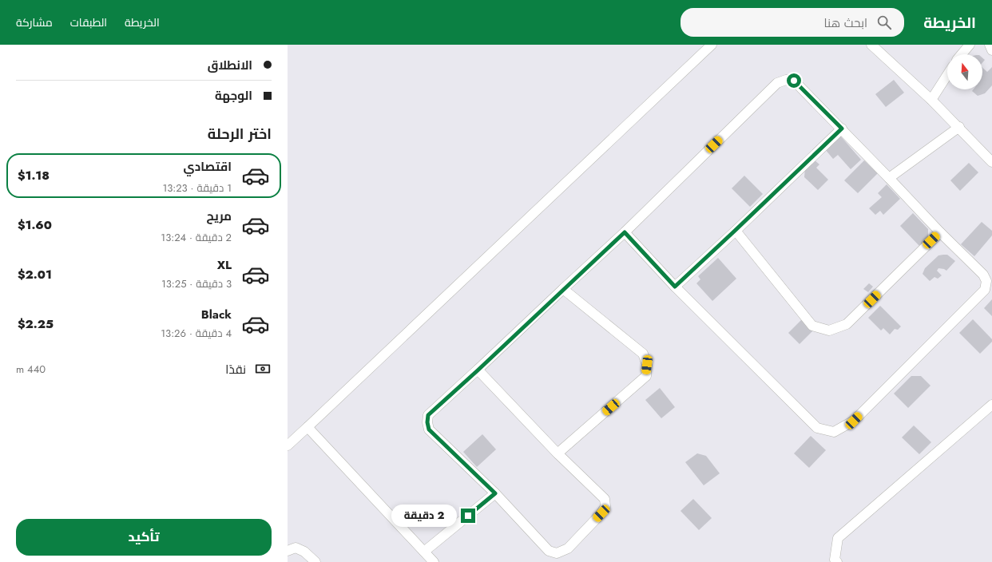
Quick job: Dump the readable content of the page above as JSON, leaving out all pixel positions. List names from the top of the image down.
{
  "north": "top",
  "page": {
    "header": "الخريطة",
    "search": "ابحث هنا",
    "nav": ["الخريطة", "الطبقات", "مشاركة"],
    "banner": ["الانطلاق", "الوجهة"],
    "heading": "اختر الرحلة",
    "list": [
      {
        "name": "اقتصادي",
        "note": "1 دقيقة · 13:23",
        "value": "$1.18"
      },
      {
        "name": "مريح",
        "note": "2 دقيقة · 13:24",
        "value": "$1.60"
      },
      {
        "name": "XL",
        "note": "3 دقيقة · 13:25",
        "value": "$2.01"
      },
      {
        "name": "Black",
        "note": "4 دقيقة · 13:26",
        "value": "$2.25"
      }
    ],
    "pay": ["نقدًا", "440 m"],
    "bubble": "2 دقيقة",
    "buttons": "تأكيد"
  }
}
